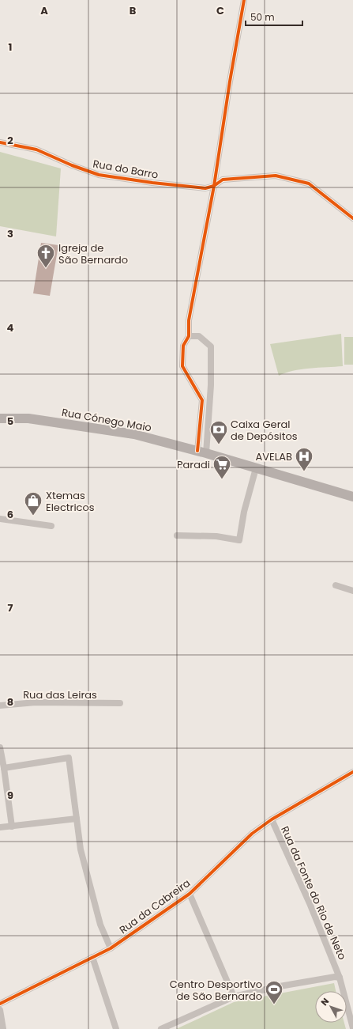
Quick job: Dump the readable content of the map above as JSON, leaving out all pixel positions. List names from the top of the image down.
{
  "streets": {
    "main road": ["Rua Cónego Maio"],
    "street": [
      "Rua do Barro",
      "Rua das Leiras",
      "Rua da Fonte do Rio de Neto",
      "Rua da Cabreira"
    ]
  },
  "crossings": [
    ["Rua da Fonte do Rio de Neto", "Rua da Cabreira"]
  ],
  "places": {
    "church": ["Igreja de São Bernardo"],
    "bank": ["Caixa Geral de Depósitos"],
    "hospital": ["AVELAB"],
    "supermarket": ["Paradi"],
    "shop": ["Xtemas Electricos"],
    "sports": ["Centro Desportivo de São Bernardo"]
  },
  "scale_bar": "50 m",
  "north": "top left",
  "grid": {
    "columns": ["A", "B", "C"],
    "rows": [
      "1",
      "2",
      "3",
      "4",
      "5",
      "6",
      "7",
      "8",
      "9"
    ]
  }
}
